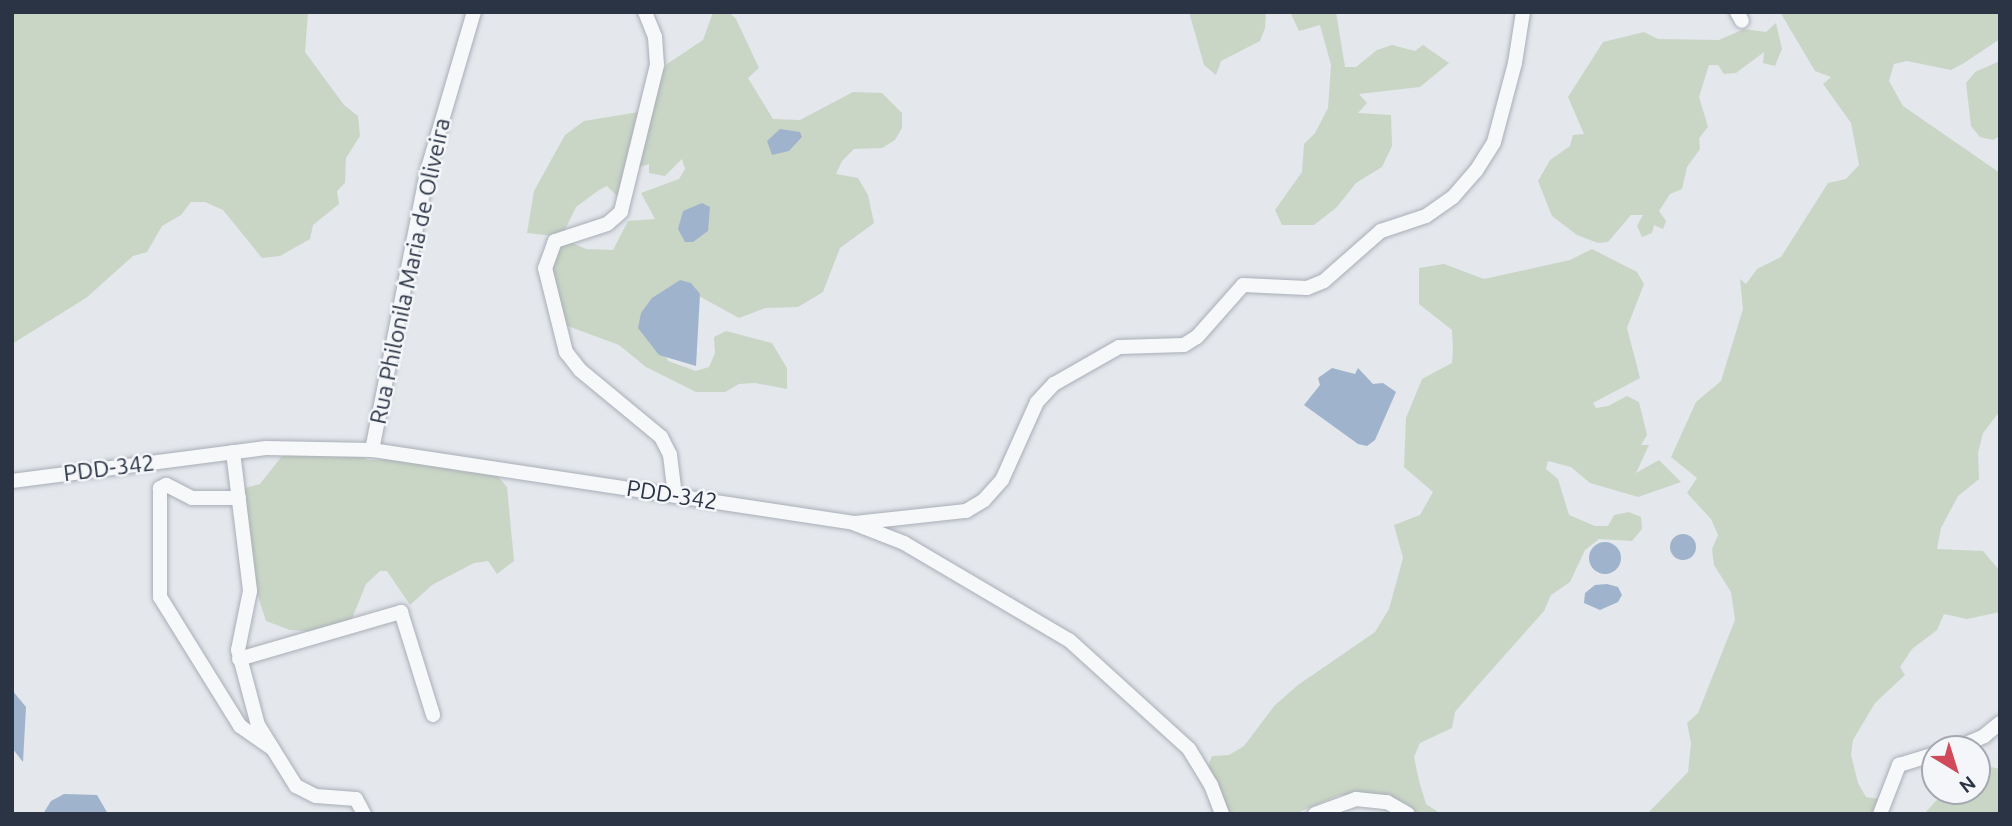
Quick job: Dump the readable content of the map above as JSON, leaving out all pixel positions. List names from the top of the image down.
{
  "streets": {
    "street": ["Rua Philonila Maria de Oliveira", "PDD-342"]
  },
  "crossings": [
    ["Rua Philonila Maria de Oliveira", "PDD-342"]
  ],
  "north": "bottom right"
}
